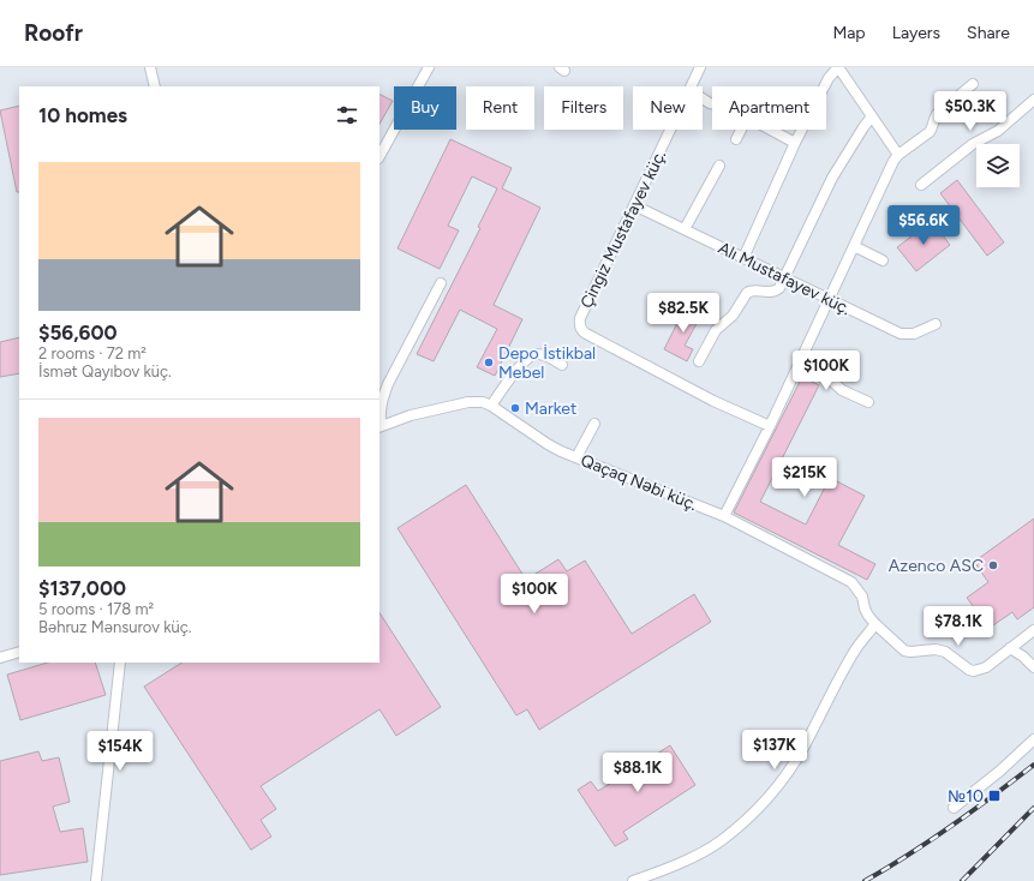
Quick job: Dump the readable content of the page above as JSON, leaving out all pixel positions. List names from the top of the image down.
{
  "streets": {
    "street": ["Çingiz Mustafayev küç.", "Alı Mustafayev küç.", "Qaçaq Nəbi küç."]
  },
  "crossings": [
    ["Çingiz Mustafayev küç.", "Alı Mustafayev küç."]
  ],
  "places": {
    "other": ["Depo İstikbal Mebel", "Market", "Azenco ASC"],
    "transit": ["№10"]
  },
  "page": {
    "header": "Roofr",
    "nav": ["Map", "Layers", "Share"],
    "chip": [
      "Buy",
      "Rent",
      "Filters",
      "New",
      "Apartment"
    ],
    "heading": "10 homes",
    "price": [
      "$50.3K",
      "$56.6K",
      "$82.5K",
      "$100K",
      "$215K",
      "$100K",
      "$78.1K",
      "$137K",
      "$154K",
      "$88.1K"
    ],
    "list": [
      {
        "name": "$56,600",
        "note": "2 rooms · 72 m² · İsmət Qayıbov küç."
      },
      {
        "name": "$137,000",
        "note": "5 rooms · 178 m² · Bəhruz Mənsurov küç."
      }
    ]
  }
}
